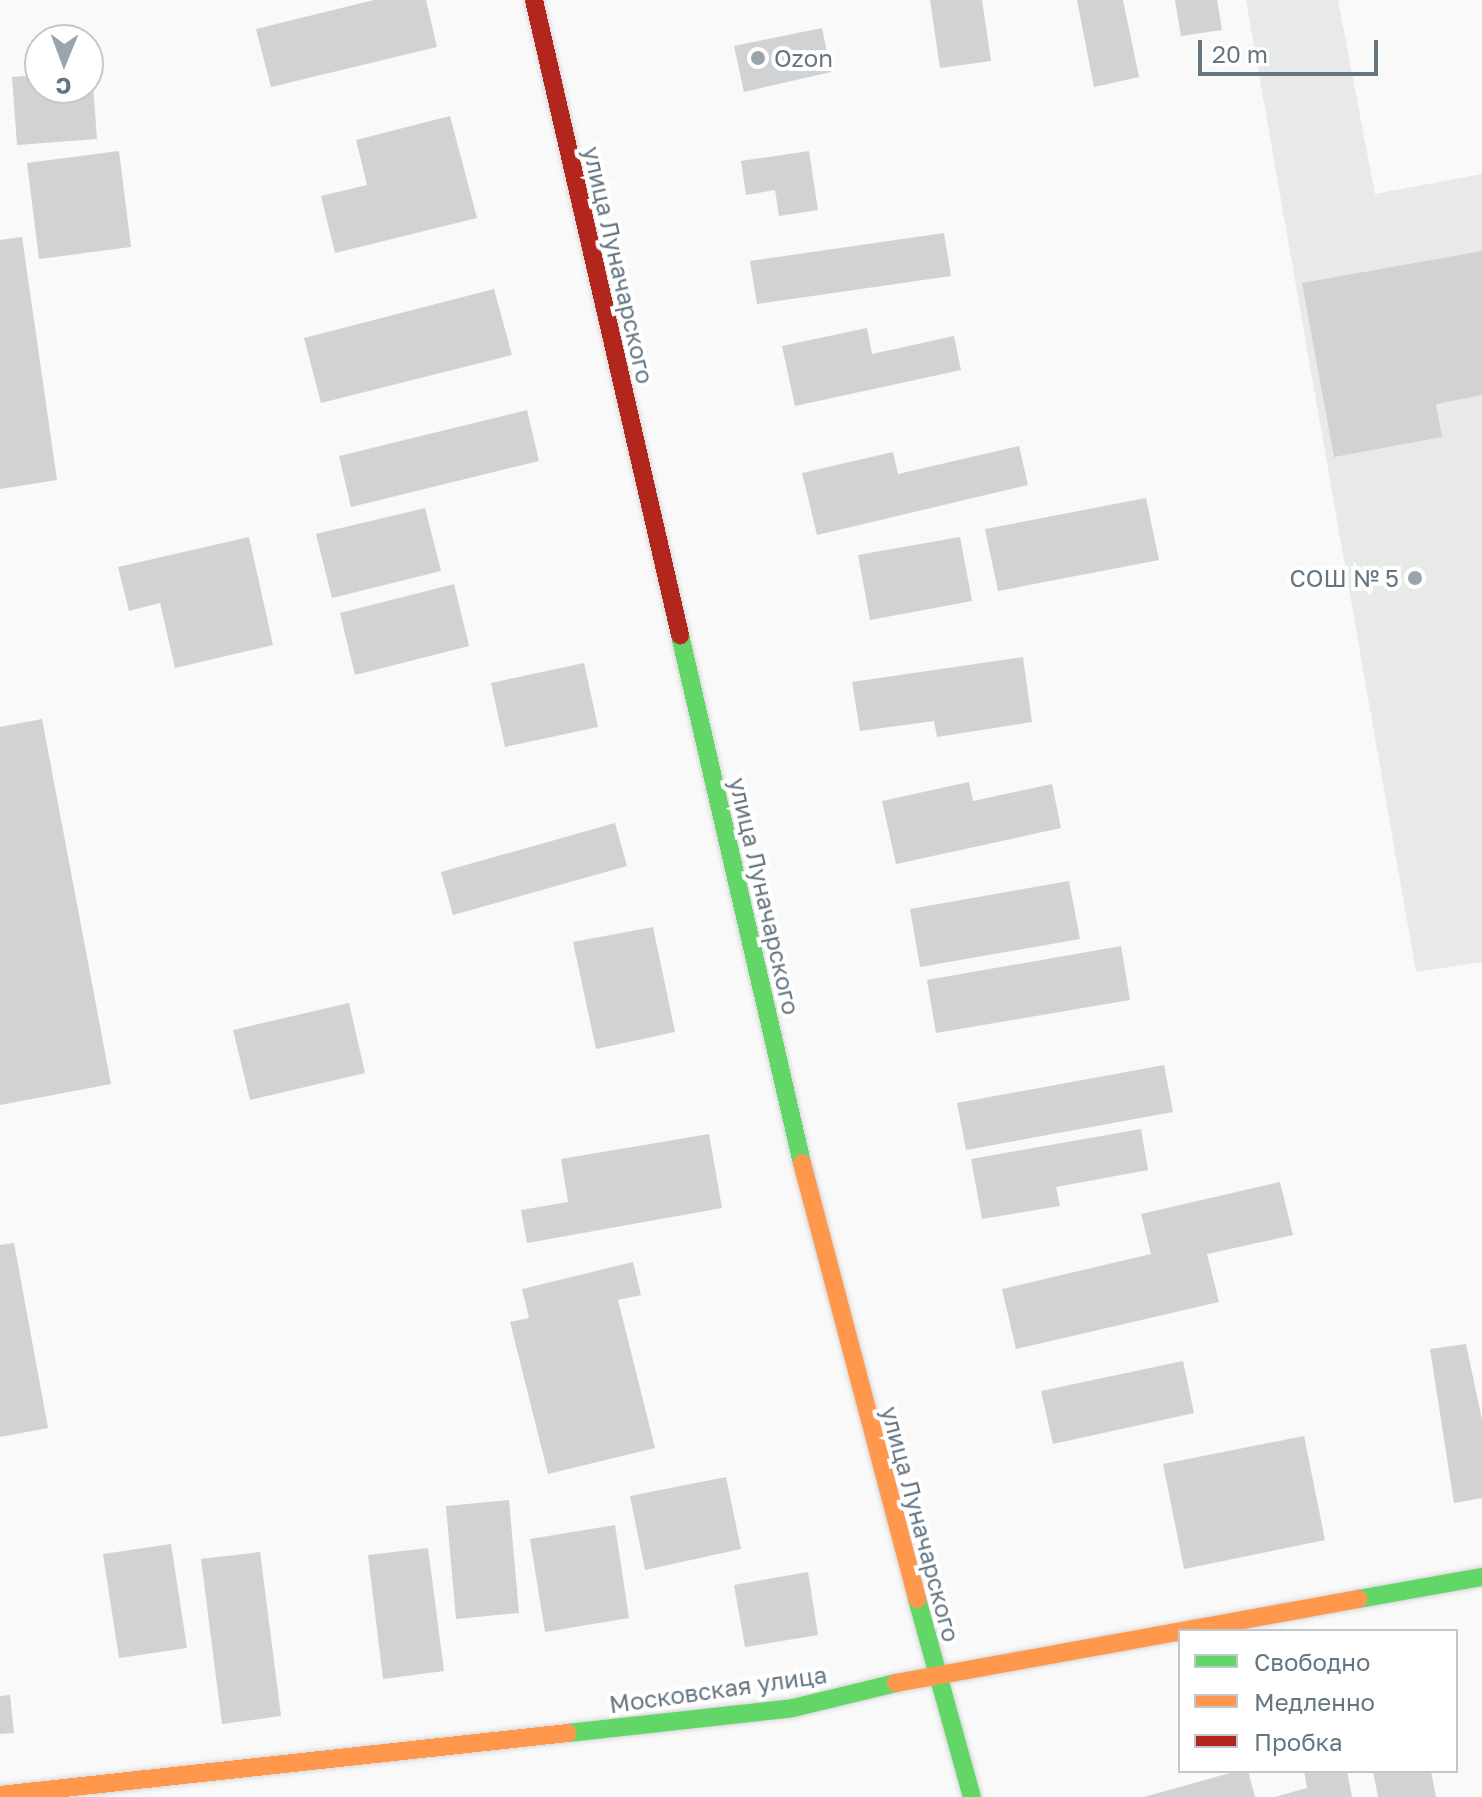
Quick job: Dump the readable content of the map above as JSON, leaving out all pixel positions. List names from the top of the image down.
{
  "streets": {
    "street": ["улица Луначарского", "Московская улица"]
  },
  "crossings": [
    ["улица Луначарского", "Московская улица"]
  ],
  "places": ["Ozon", "СОШ № 5"],
  "legend": ["Свободно", "Медленно", "Пробка"],
  "scale_bar": "20 m",
  "north": "bottom"
}
